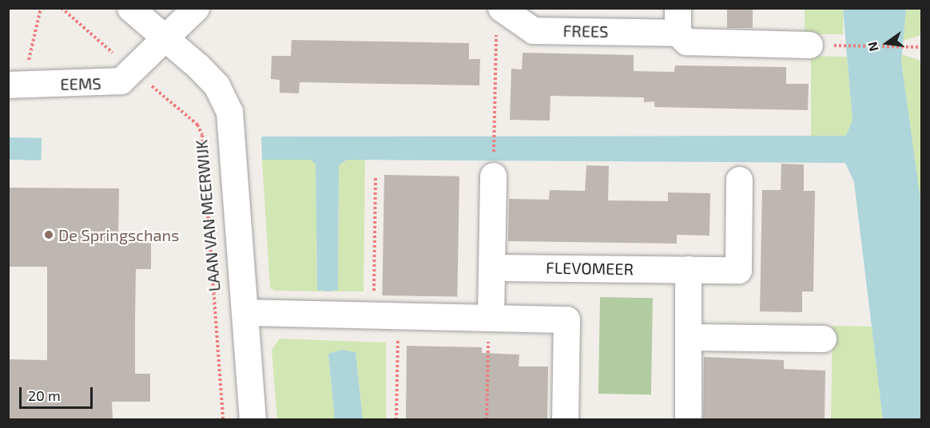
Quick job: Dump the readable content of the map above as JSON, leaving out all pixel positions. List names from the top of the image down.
{
  "streets": {
    "street": [
      "FREES",
      "EEMS",
      "LAAN VAN MEERWIJK",
      "FLEVOMEER"
    ]
  },
  "crossings": [
    ["EEMS", "LAAN VAN MEERWIJK"]
  ],
  "places": ["De Springschans"],
  "scale_bar": "20 m",
  "north": "left"
}
